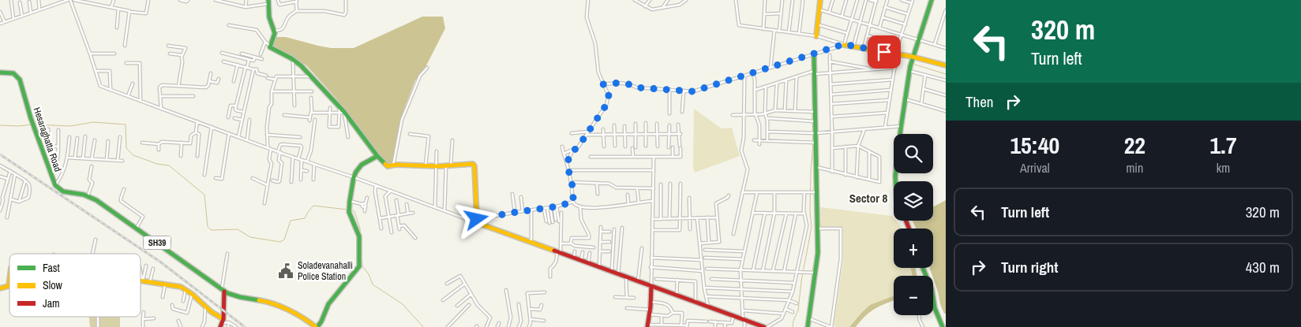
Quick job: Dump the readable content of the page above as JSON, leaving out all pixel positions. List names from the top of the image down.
{
  "streets": {
    "street": ["Hesaraghatta Road", "SH39"]
  },
  "districts": ["Sector 8"],
  "places": {
    "public building": ["Soladevanahalli Police Station"]
  },
  "legend": ["Fast", "Slow", "Jam"],
  "page": {
    "turn": ["320 m", "Turn left"],
    "then": "Then",
    "eta": [
      "15:40",
      "Arrival",
      "22",
      "min",
      "1.7",
      "km"
    ],
    "map_buttons": ["+", "−"],
    "list": [
      {
        "name": "Turn left",
        "value": "320 m"
      },
      {
        "name": "Turn right",
        "value": "430 m"
      }
    ]
  }
}
